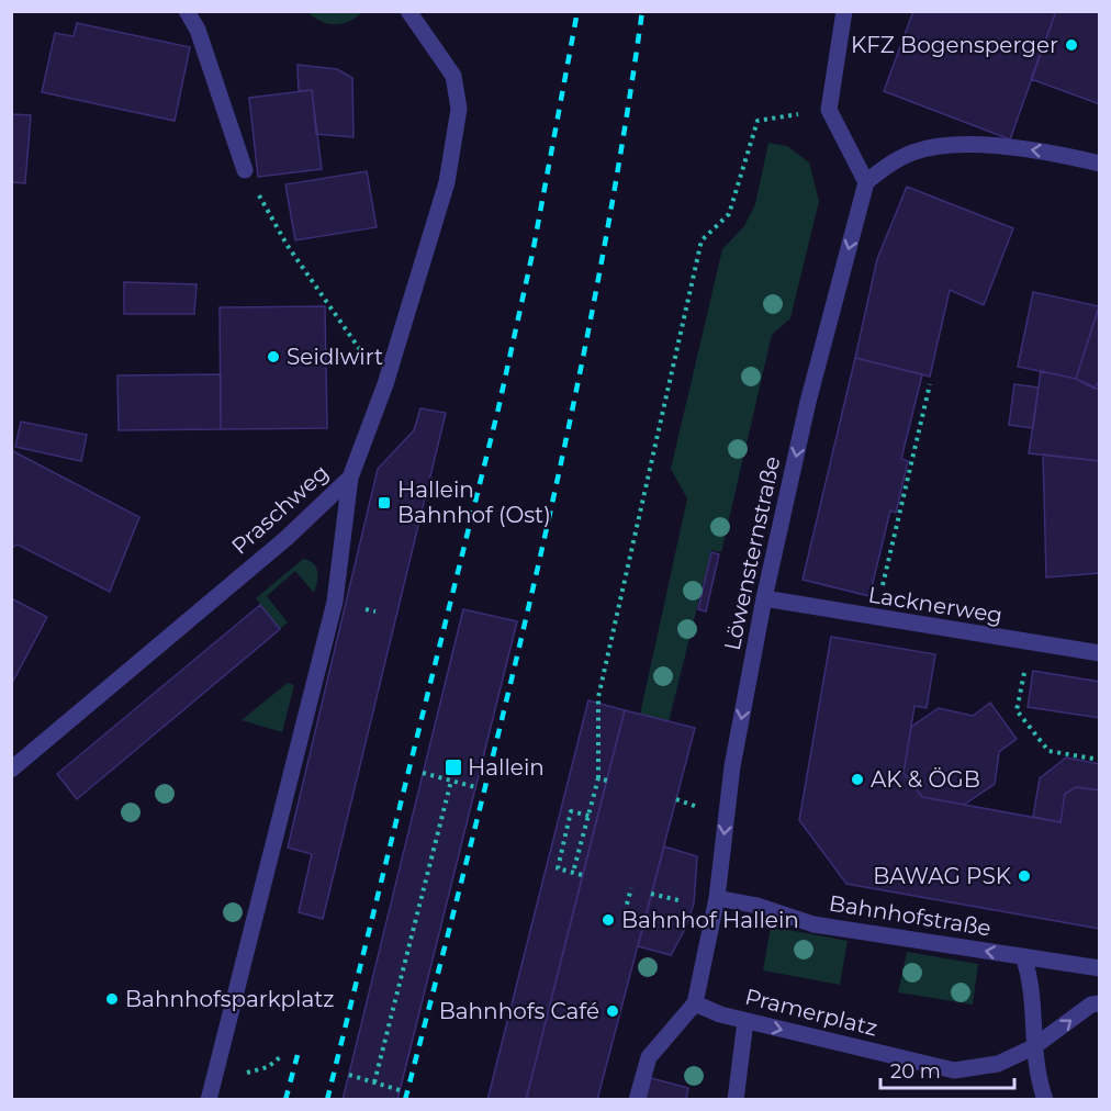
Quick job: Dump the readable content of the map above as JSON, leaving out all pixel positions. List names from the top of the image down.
{
  "streets": {
    "street": [
      "Praschweg",
      "Löwensternstraße",
      "Lacknerweg",
      "Bahnhofstraße",
      "Pramerplatz"
    ]
  },
  "crossings": [
    ["Löwensternstraße", "Lacknerweg"],
    ["Löwensternstraße", "Bahnhofstraße"],
    ["Löwensternstraße", "Pramerplatz"]
  ],
  "one_way": ["Löwensternstraße", "Bahnhofstraße", "Pramerplatz"],
  "places": {
    "other": [
      "KFZ Bogensperger",
      "Seidlwirt",
      "AK & ÖGB",
      "BAWAG PSK",
      "Bahnhof Hallein",
      "Bahnhofsparkplatz",
      "Bahnhofs Café"
    ],
    "transit": ["Hallein Bahnhof (Ost)", "Hallein"]
  },
  "scale_bar": "20 m"
}
